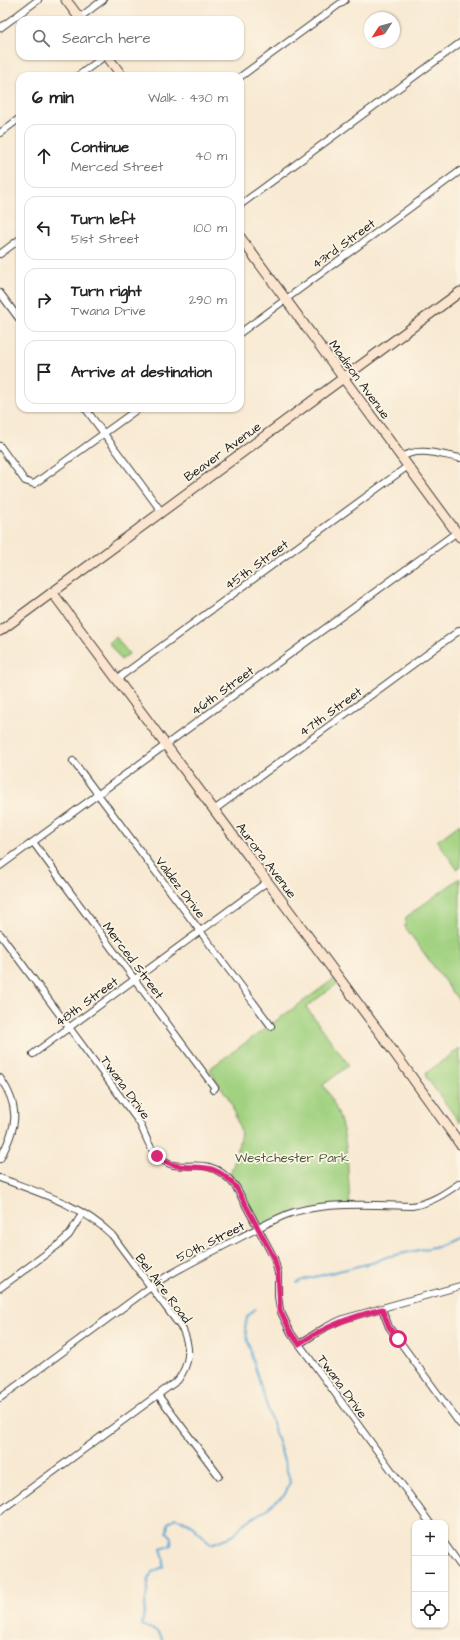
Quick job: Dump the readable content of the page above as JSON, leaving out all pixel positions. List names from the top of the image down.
{
  "streets": {
    "street": [
      "43rd Street",
      "Madison Avenue",
      "Beaver Avenue",
      "45th Street",
      "46th Street",
      "47th Street",
      "Aurora Avenue",
      "Valdez Drive",
      "Merced Street",
      "48th Street",
      "Twana Drive",
      "50th Street",
      "Bel Aire Road"
    ]
  },
  "crossings": [
    ["43rd Street", "Madison Avenue"],
    ["Madison Avenue", "Beaver Avenue"],
    ["Madison Avenue", "45th Street"],
    ["Madison Avenue", "46th Street"],
    ["Beaver Avenue", "Aurora Avenue"],
    ["45th Street", "Aurora Avenue"],
    ["46th Street", "Aurora Avenue"],
    ["46th Street", "Valdez Drive"],
    ["46th Street", "Merced Street"],
    ["47th Street", "Aurora Avenue"],
    ["Aurora Avenue", "48th Street"],
    ["Valdez Drive", "48th Street"],
    ["Merced Street", "48th Street"],
    ["48th Street", "Twana Drive"],
    ["Twana Drive", "50th Street"],
    ["50th Street", "Bel Aire Road"]
  ],
  "parks": ["Westchester Park"],
  "north": "bottom left",
  "page": {
    "search": "Search here",
    "heading": ["6 min", "Walk · 430 m"],
    "list": [
      ["Continue", "Merced Street", "40 m"],
      ["Turn left", "51st Street", "100 m"],
      ["Turn right", "Twana Drive", "290 m"],
      "Arrive at destination"
    ],
    "map_buttons": ["+", "−"]
  }
}
